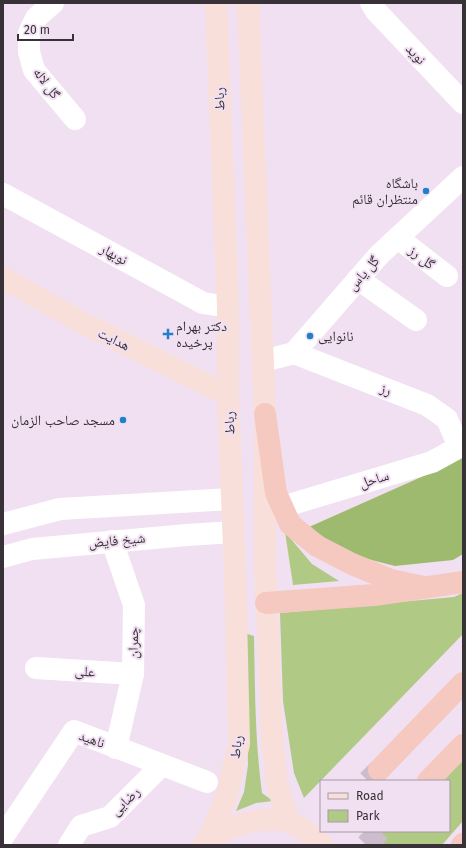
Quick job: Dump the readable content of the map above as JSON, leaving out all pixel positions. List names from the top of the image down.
{
  "streets": {
    "main road": ["رباط", "هدایت"],
    "street": [
      "نوید",
      "گل لاله",
      "نوبهار",
      "گل رز",
      "گل یاس",
      "رز",
      "ساحل",
      "شیخ فایض",
      "چمران",
      "علی",
      "ناهید",
      "رضایی"
    ]
  },
  "crossings": [
    ["رباط", "نوبهار"],
    ["رباط", "هدایت"],
    ["رباط", "شیخ فایض"],
    ["گل رز", "گل یاس"],
    ["گل یاس", "رز"],
    ["رز", "ساحل"],
    ["شیخ فایض", "چمران"],
    ["چمران", "علی"],
    ["چمران", "ناهید"],
    ["ناهید", "رضایی"]
  ],
  "places": {
    "other": ["باشگاه منتظران قائم", "نانوایی", "مسجد صاحب الزمان"],
    "health": ["دکتر بهرام پرخیده"]
  },
  "legend": ["Road", "Park"],
  "scale_bar": "20 m"
}
